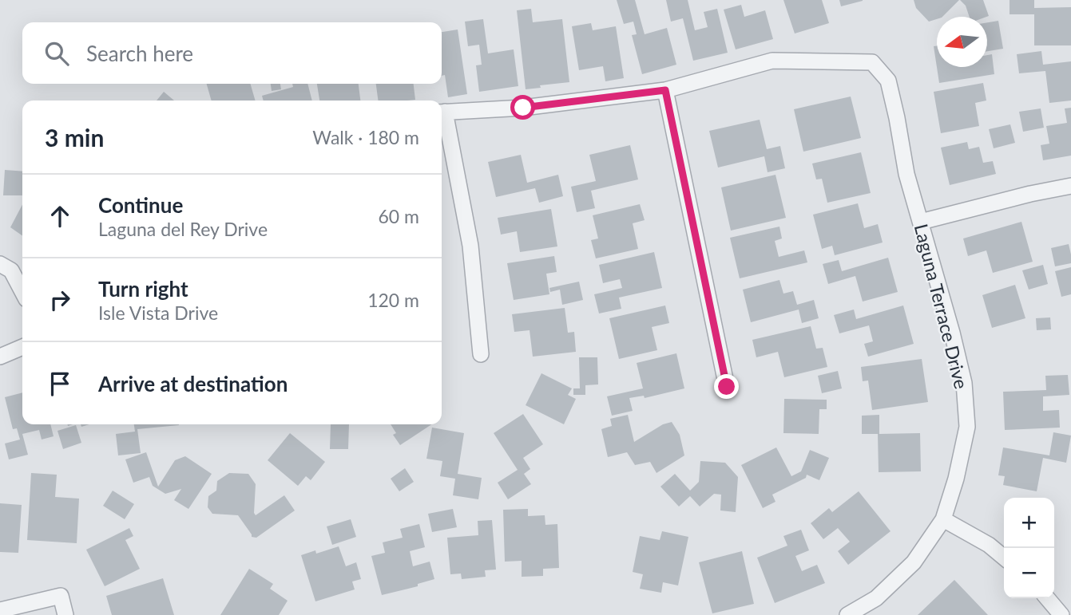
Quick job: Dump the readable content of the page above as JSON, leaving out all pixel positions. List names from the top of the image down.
{
  "streets": {
    "street": ["Laguna Terrace Drive"]
  },
  "north": "left",
  "page": {
    "search": "Search here",
    "heading": ["3 min", "Walk · 180 m"],
    "list": [
      ["Continue", "Laguna del Rey Drive", "60 m"],
      ["Turn right", "Isle Vista Drive", "120 m"],
      "Arrive at destination"
    ],
    "map_buttons": ["+", "−"]
  }
}
